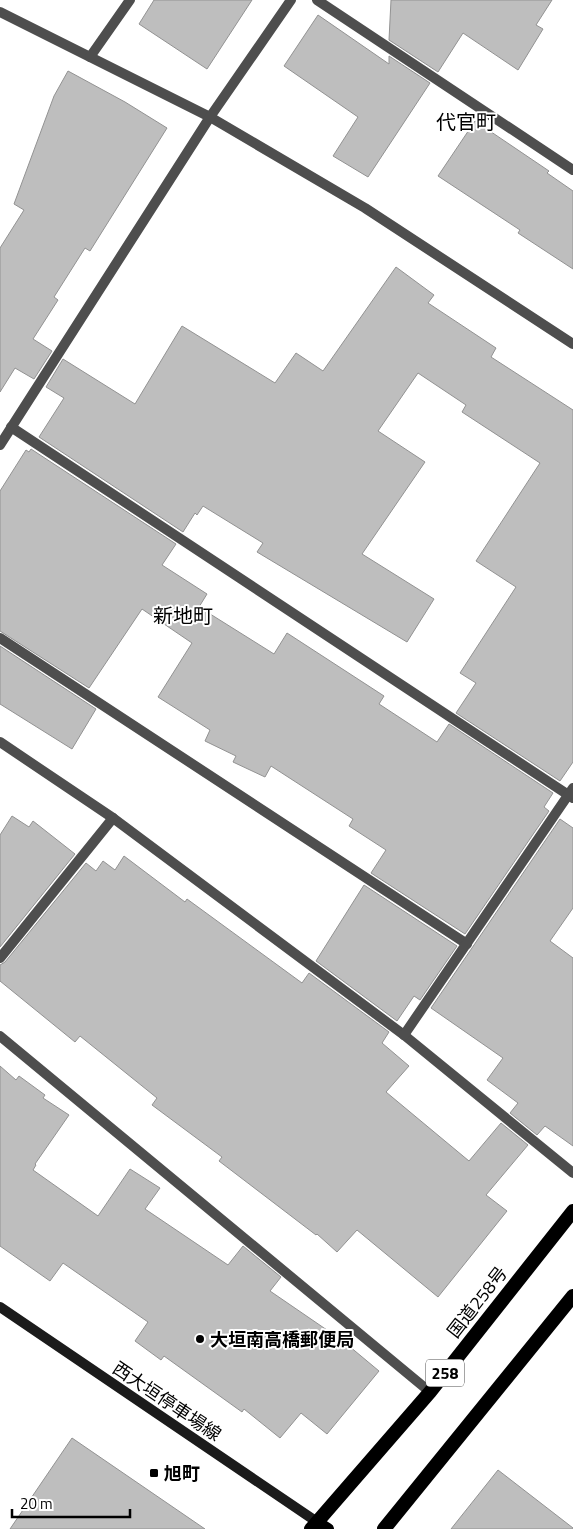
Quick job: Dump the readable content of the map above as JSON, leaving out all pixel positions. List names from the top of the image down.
{
  "streets": {
    "highway": ["国道258号", "258"],
    "main road": ["西大垣停車場線"]
  },
  "crossings": [
    ["国道258号", "西大垣停車場線"]
  ],
  "districts": ["代官町", "新地町"],
  "places": {
    "other": ["大垣南高橋郵便局"],
    "transit": ["旭町"]
  },
  "scale_bar": "20 m"
}
